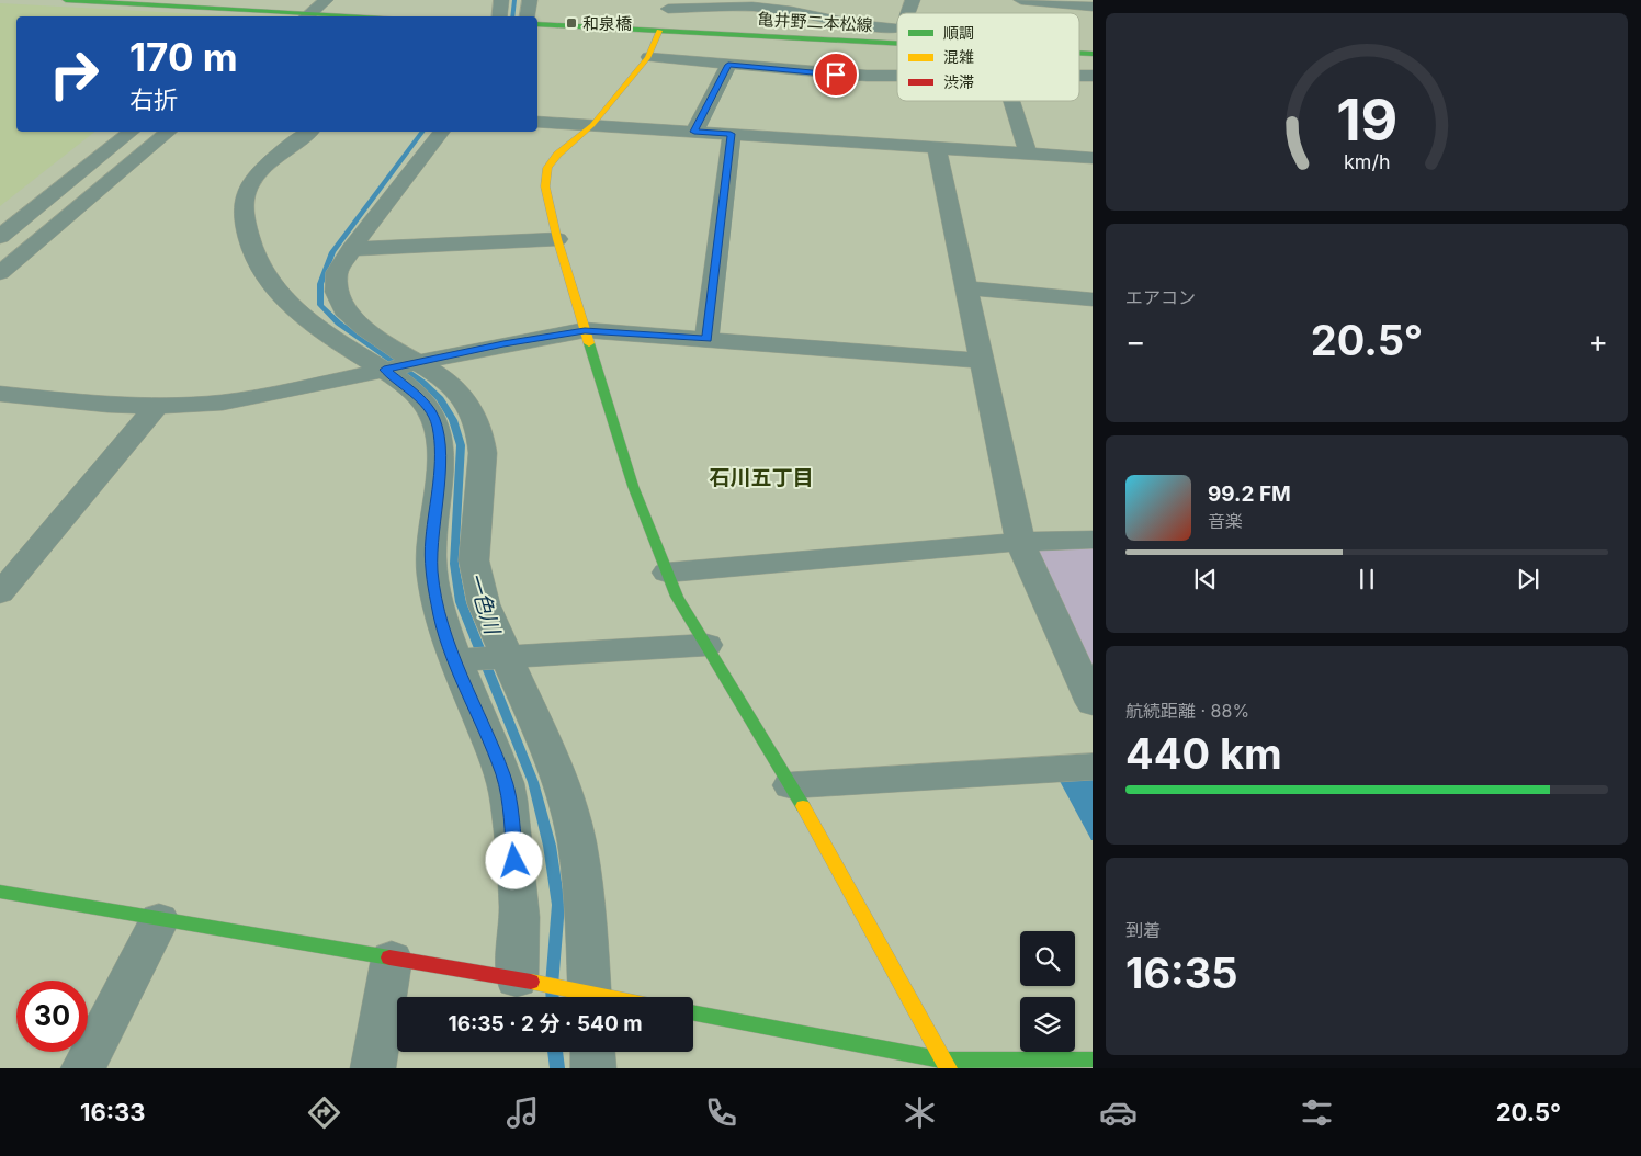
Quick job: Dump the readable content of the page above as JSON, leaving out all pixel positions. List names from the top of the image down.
{
  "streets": {
    "street": ["亀井野二本松線"]
  },
  "districts": ["石川五丁目"],
  "water": ["一色川"],
  "places": {
    "transit": ["和泉橋"]
  },
  "legend": ["順調", "混雑", "渋滞"],
  "page": {
    "turn": ["170 m", "右折"],
    "tile": [
      "エアコン",
      ["航続距離 · 88%", "440 km"],
      ["到着", "16:35"]
    ],
    "heat": ["−", "20.5°", "+"],
    "song": ["99.2 FM", "音楽"],
    "limit": "30",
    "trip": "16:35 · 2 分 · 540 m",
    "tabs": ["16:33", "20.5°"],
    "gauge": ["19", "km/h"]
  }
}
